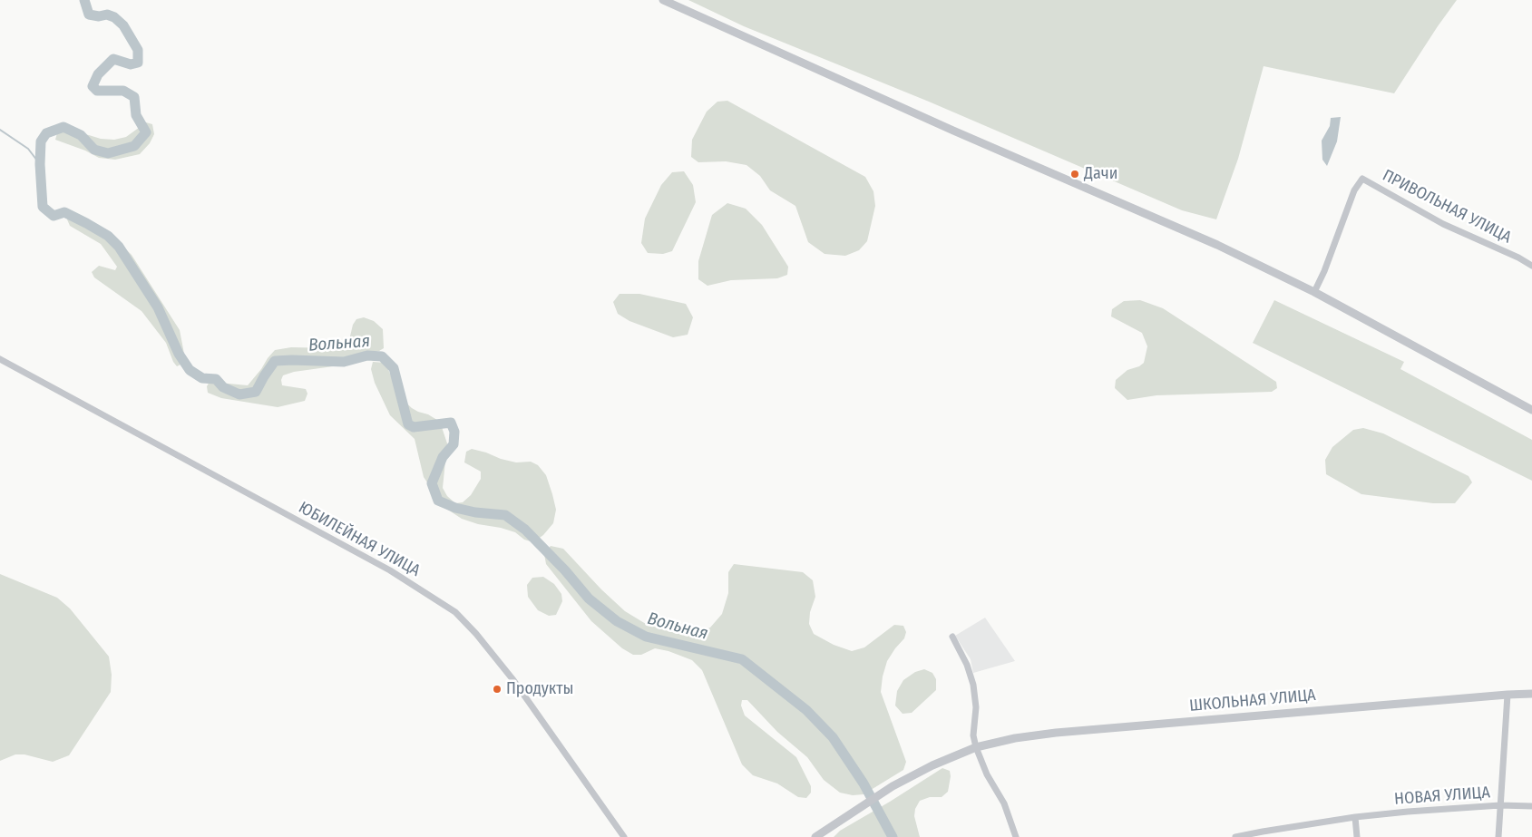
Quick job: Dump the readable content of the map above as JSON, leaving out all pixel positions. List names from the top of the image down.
{
  "streets": {
    "street": [
      "ПРИВОЛЬНАЯ УЛИЦА",
      "ЮБИЛЕЙНАЯ УЛИЦА",
      "ШКОЛЬНАЯ УЛИЦА",
      "НОВАЯ УЛИЦА"
    ]
  },
  "water": ["Вольная"],
  "places": ["Дачи", "Продукты"]
}
